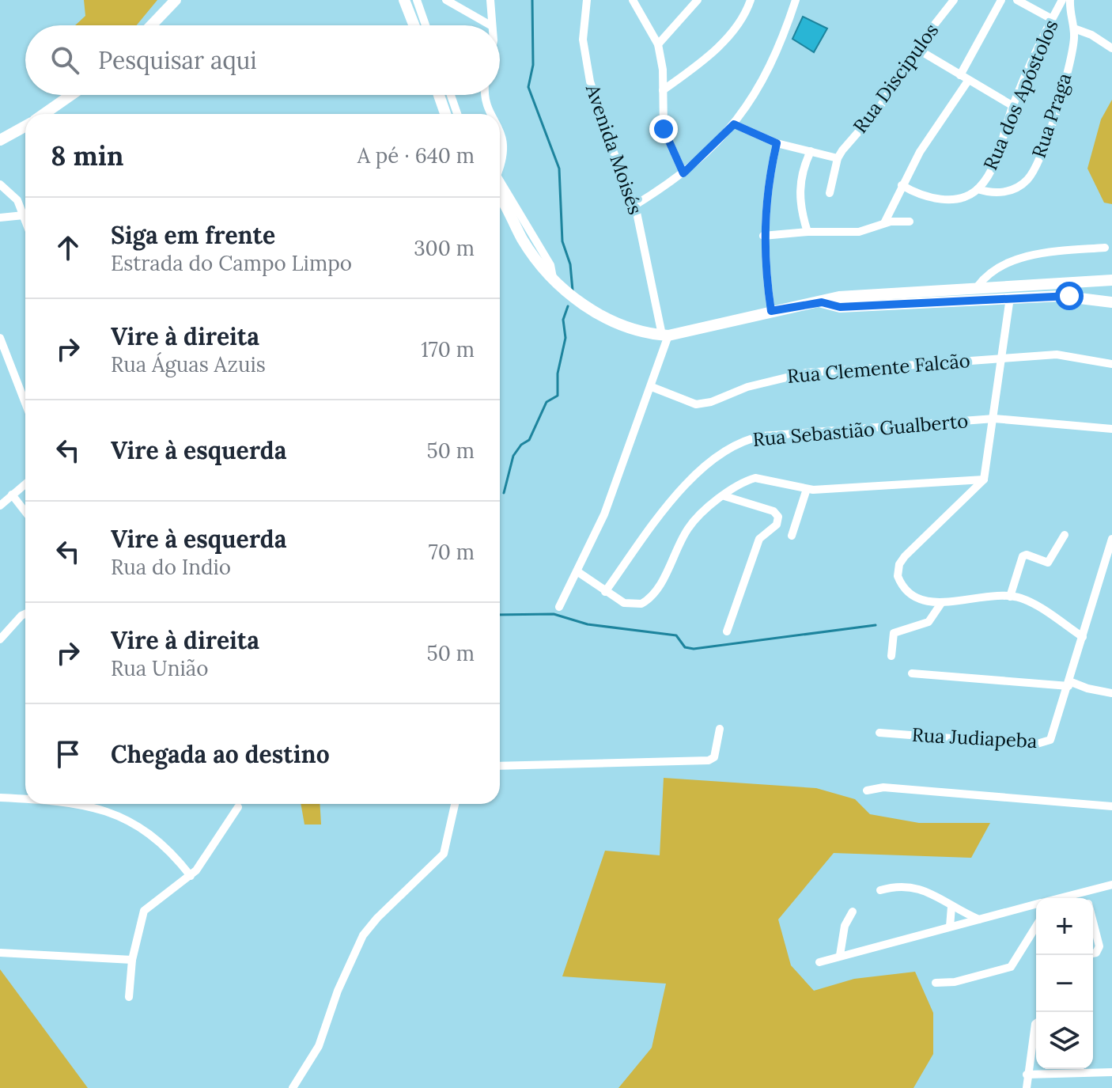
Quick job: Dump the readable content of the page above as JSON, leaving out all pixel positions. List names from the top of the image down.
{
  "streets": {
    "street": [
      "Rua Discipulos",
      "Rua dos Apóstolos",
      "Rua Praga",
      "Avenida Moisés",
      "Rua Clemente Falcão",
      "Rua Sebastião Gualberto",
      "Rua Judiapeba"
    ]
  },
  "crossings": [
    ["Rua dos Apóstolos", "Rua Praga"]
  ],
  "page": {
    "search": "Pesquisar aqui",
    "heading": ["8 min", "A pé · 640 m"],
    "list": [
      ["Siga em frente", "Estrada do Campo Limpo", "300 m"],
      ["Vire à direita", "Rua Águas Azuis", "170 m"],
      ["Vire à esquerda", "50 m"],
      ["Vire à esquerda", "Rua do Indio", "70 m"],
      ["Vire à direita", "Rua União", "50 m"],
      "Chegada ao destino"
    ],
    "map_buttons": ["+", "−"]
  }
}
